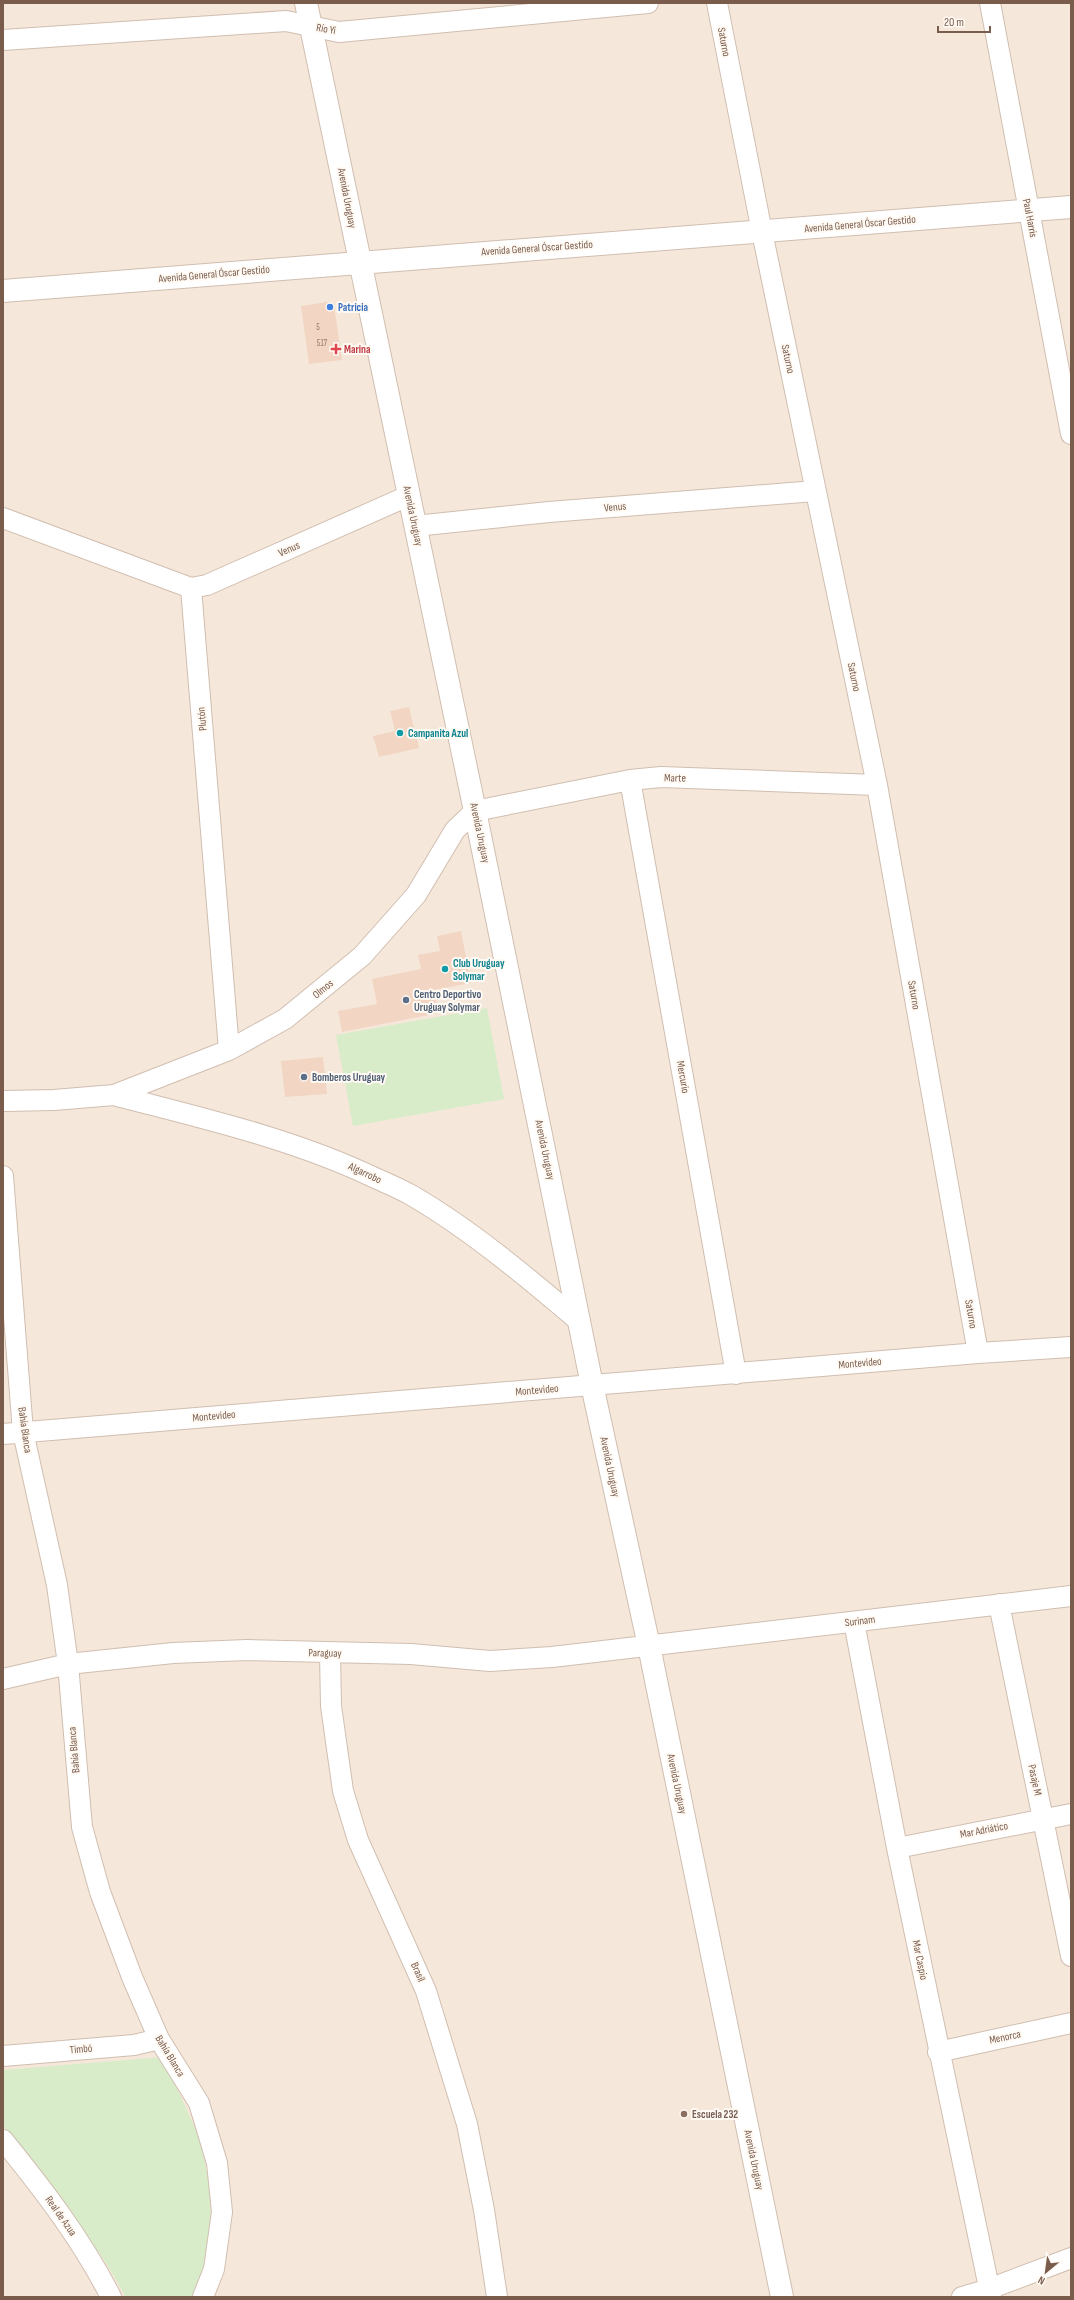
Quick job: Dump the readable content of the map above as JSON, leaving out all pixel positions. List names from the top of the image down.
{
  "streets": {
    "street": [
      "Río Yi",
      "Saturno",
      "Avenida Uruguay",
      "Paul Harris",
      "Avenida General Óscar Gestido",
      "Venus",
      "Plutón",
      "Marte",
      "Olmos",
      "Mercurio",
      "Algarrobo",
      "Montevideo",
      "Bahía Blanca",
      "Surinam",
      "Paraguay",
      "Pasaje M",
      "Mar Adriático",
      "Mar Caspio",
      "Brasil",
      "Menorca",
      "Timbó",
      "Real de Azua"
    ]
  },
  "crossings": [
    ["Río Yi", "Avenida Uruguay"],
    ["Saturno", "Avenida General Óscar Gestido"],
    ["Saturno", "Venus"],
    ["Saturno", "Marte"],
    ["Saturno", "Montevideo"],
    ["Avenida Uruguay", "Avenida General Óscar Gestido"],
    ["Avenida Uruguay", "Venus"],
    ["Avenida Uruguay", "Marte"],
    ["Avenida Uruguay", "Olmos"],
    ["Avenida Uruguay", "Algarrobo"],
    ["Avenida Uruguay", "Montevideo"],
    ["Avenida Uruguay", "Surinam"],
    ["Avenida Uruguay", "Paraguay"],
    ["Paul Harris", "Avenida General Óscar Gestido"],
    ["Venus", "Plutón"],
    ["Plutón", "Olmos"],
    ["Marte", "Olmos"],
    ["Marte", "Mercurio"],
    ["Olmos", "Algarrobo"],
    ["Mercurio", "Montevideo"],
    ["Montevideo", "Bahía Blanca"],
    ["Bahía Blanca", "Paraguay"],
    ["Bahía Blanca", "Timbó"],
    ["Surinam", "Paraguay"],
    ["Surinam", "Pasaje M"],
    ["Surinam", "Mar Caspio"],
    ["Paraguay", "Brasil"],
    ["Pasaje M", "Mar Adriático"],
    ["Mar Adriático", "Mar Caspio"],
    ["Mar Caspio", "Menorca"]
  ],
  "places": {
    "other": [
      "Patricia",
      "Campanita Azul",
      "Club Uruguay Solymar",
      "Centro Deportivo Uruguay Solymar",
      "Bomberos Uruguay",
      "Escuela 232"
    ],
    "health": ["Marina"]
  },
  "house_numbers": ["5", "517"],
  "scale_bar": "20 m",
  "north": "bottom left"
}
